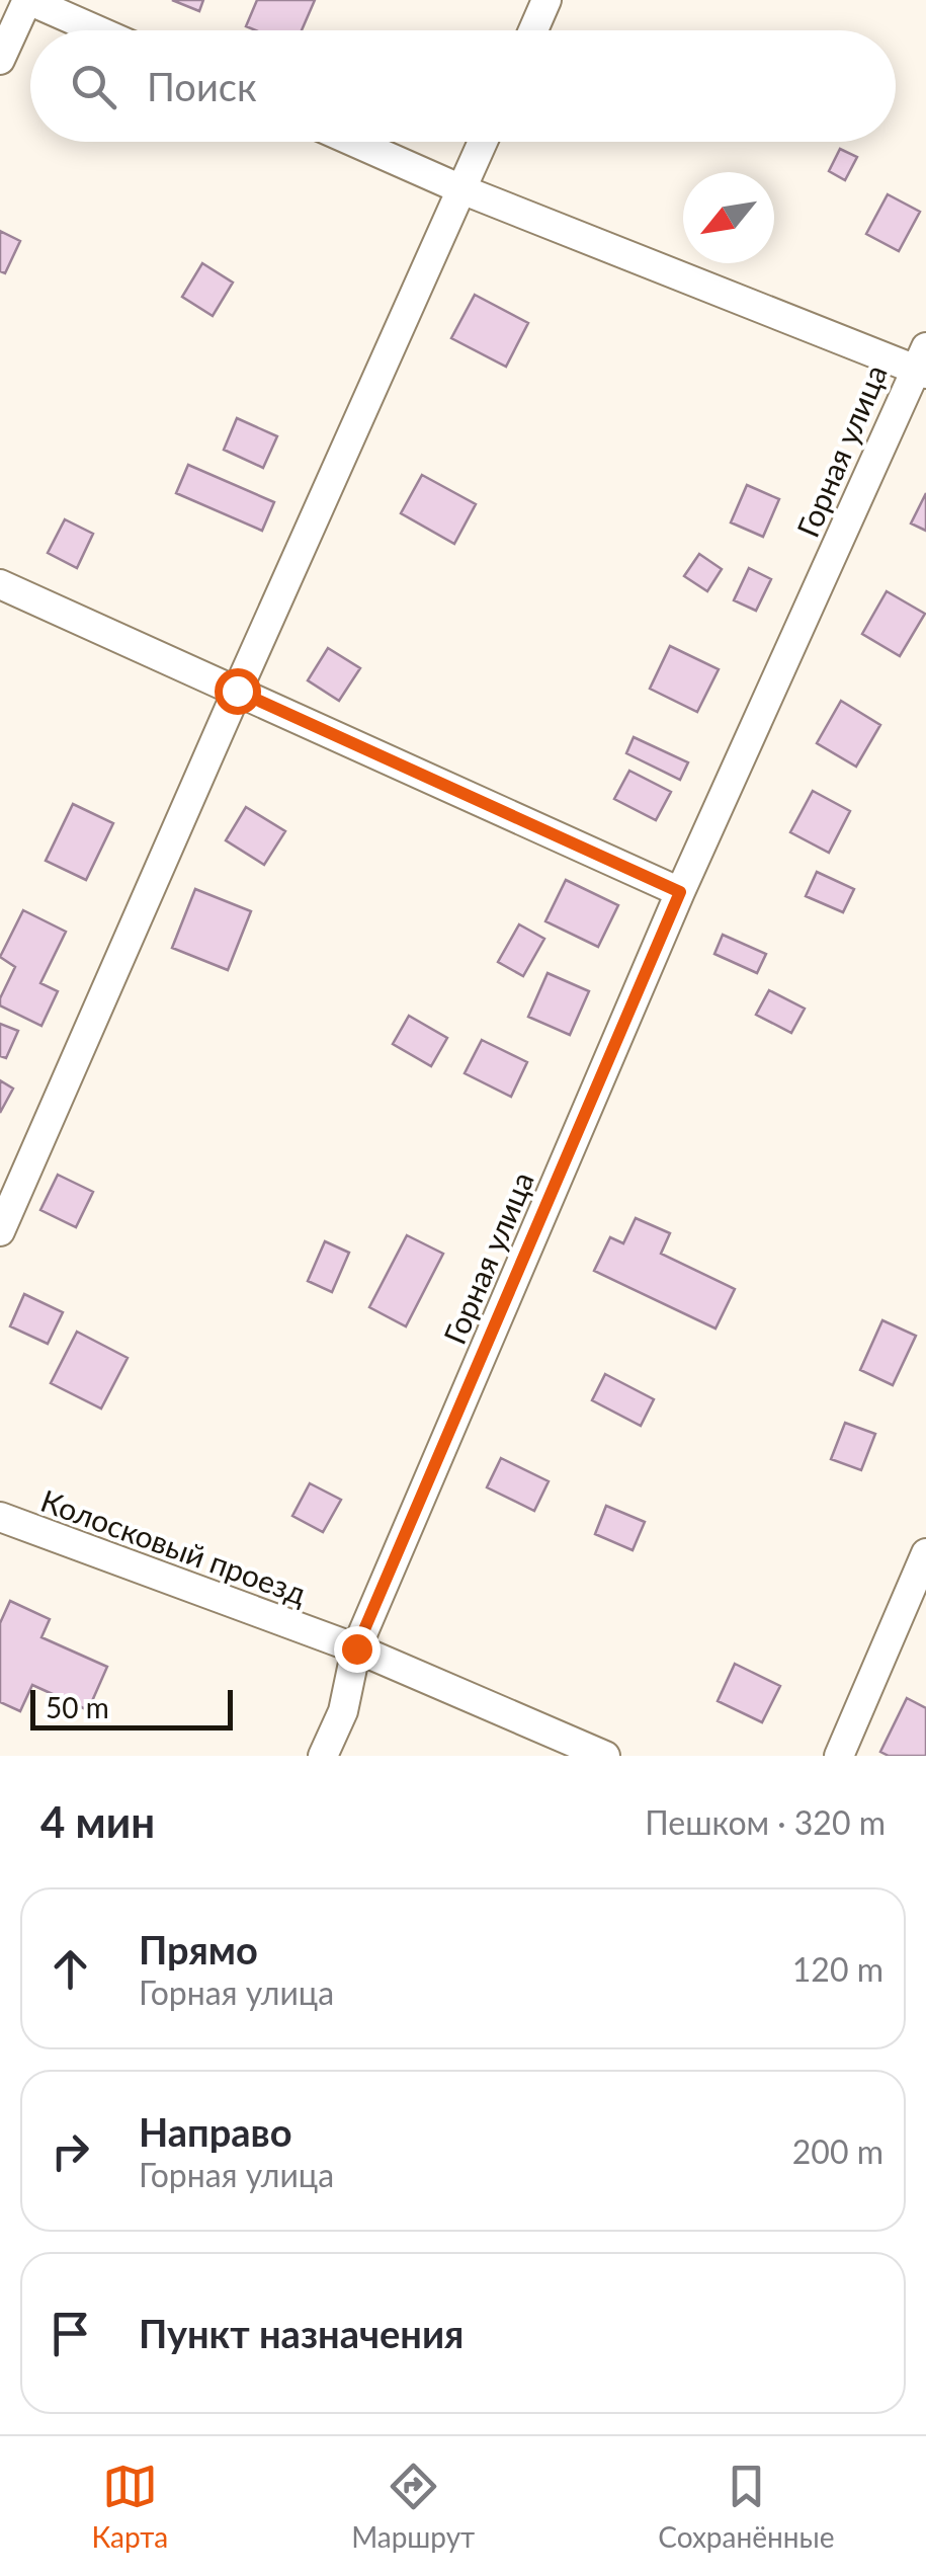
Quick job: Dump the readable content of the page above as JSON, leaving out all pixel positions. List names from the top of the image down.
{
  "streets": {
    "street": ["Горная улица", "Колосковый проезд"]
  },
  "crossings": [
    ["Горная улица", "Колосковый проезд"]
  ],
  "scale_bar": "50 m",
  "north": "bottom left",
  "page": {
    "search": "Поиск",
    "scale": "50 m",
    "heading": ["4 мин", "Пешком · 320 m"],
    "list": [
      ["Прямо", "Горная улица", "120 m"],
      ["Направо", "Горная улица", "200 m"],
      "Пункт назначения"
    ],
    "nav": ["Карта", "Маршрут", "Сохранённые"]
  }
}
